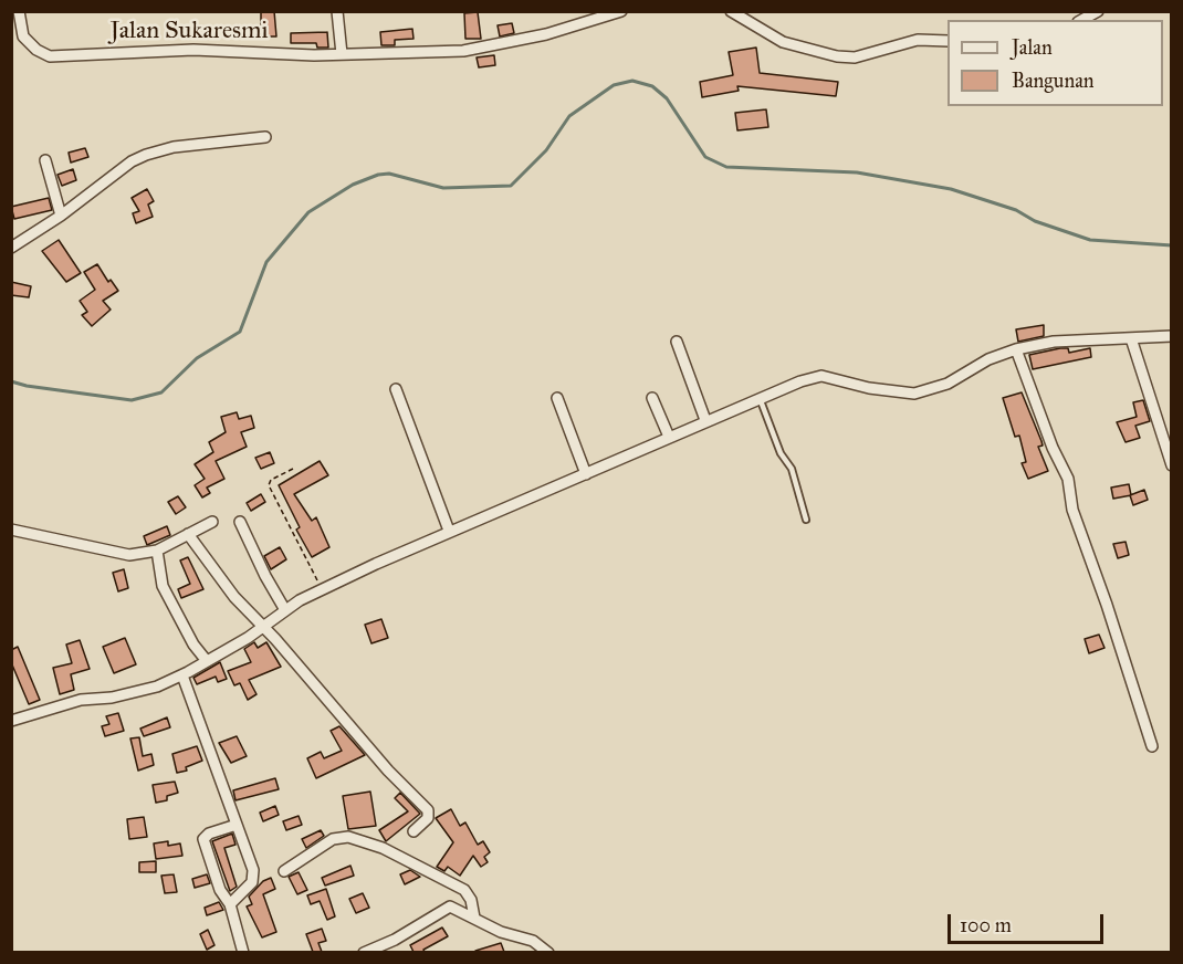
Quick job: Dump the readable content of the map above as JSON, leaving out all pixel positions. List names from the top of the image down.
{
  "streets": {
    "street": ["Jalan Sukaresmi"]
  },
  "legend": ["Jalan", "Bangunan"],
  "scale_bar": "100 m"
}
